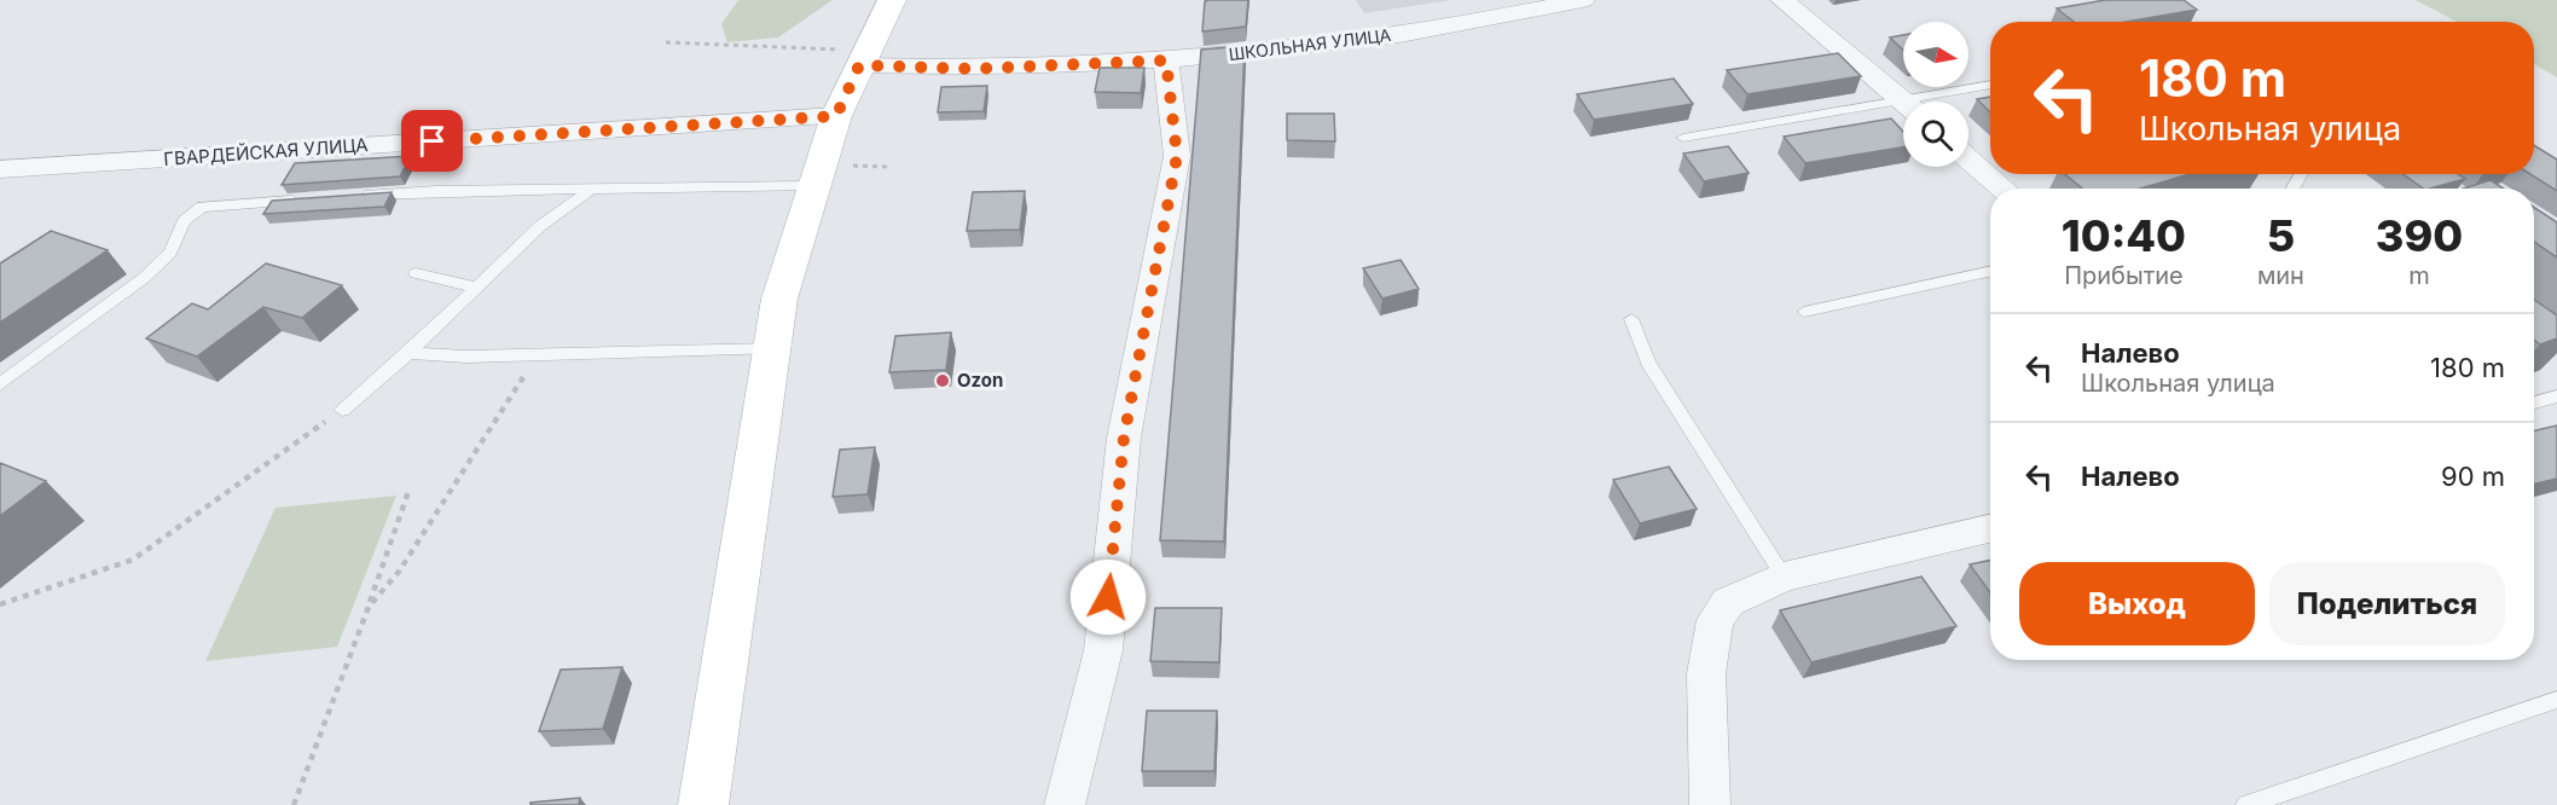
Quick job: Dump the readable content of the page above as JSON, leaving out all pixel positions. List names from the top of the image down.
{
  "streets": {
    "street": ["ШКОЛЬНАЯ УЛИЦА", "ГВАРДЕЙСКАЯ УЛИЦА"]
  },
  "places": ["Ozon"],
  "north": "right",
  "page": {
    "turn": ["180 m", "Школьная улица"],
    "eta": [
      "10:40",
      "Прибытие",
      "5",
      "мин",
      "390",
      "m"
    ],
    "list": [
      {
        "name": "Налево",
        "note": "Школьная улица",
        "value": "180 m"
      },
      {
        "name": "Налево",
        "value": "90 m"
      }
    ],
    "buttons": ["Выход", "Поделиться"]
  }
}
